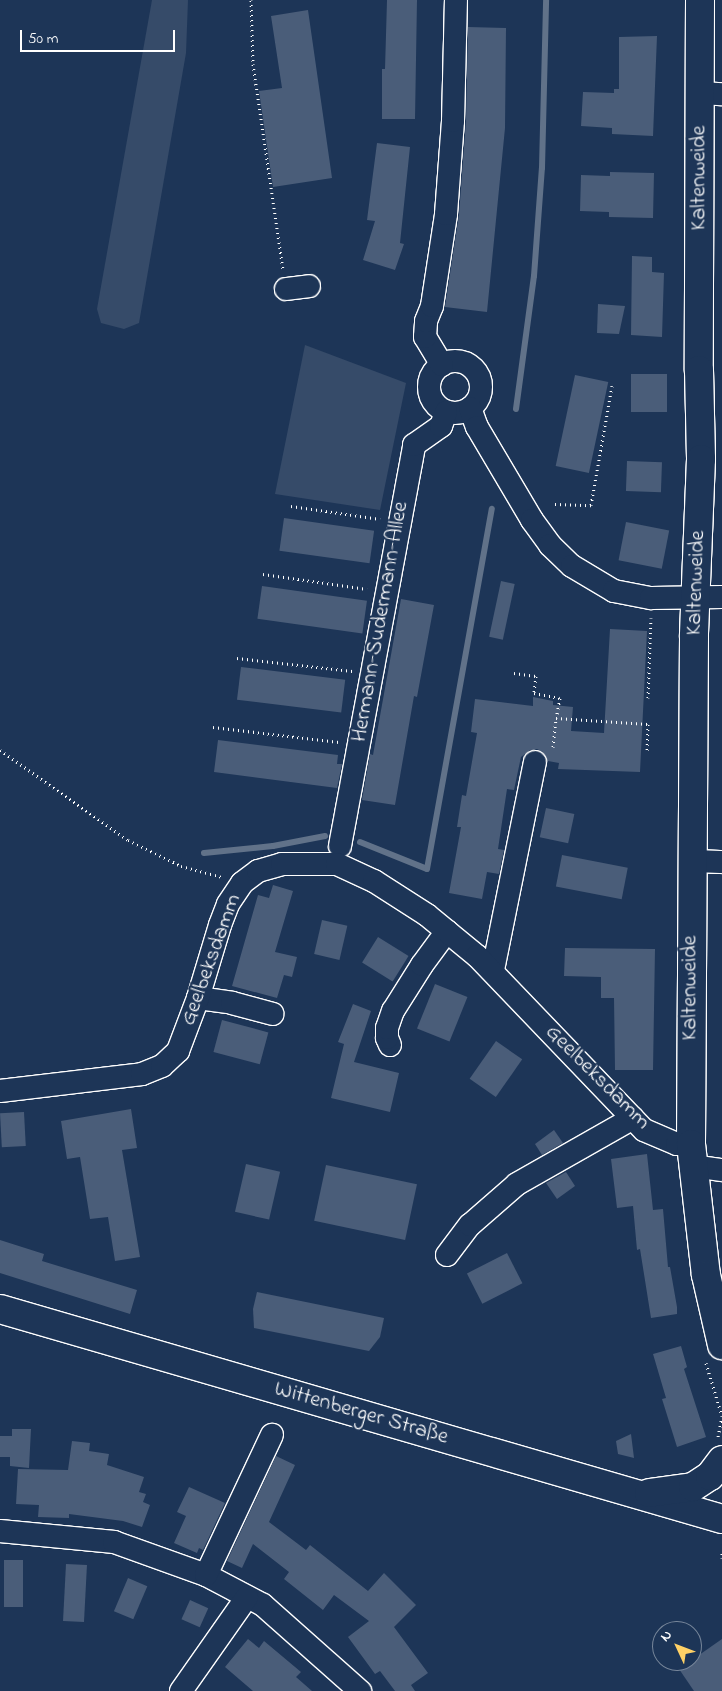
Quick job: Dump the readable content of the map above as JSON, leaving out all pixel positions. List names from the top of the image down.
{
  "streets": {
    "main road": ["Kaltenweide", "Wittenberger Straße"],
    "street": ["Hermann-Sudermann-Allee", "Geelbeksdamm"]
  },
  "crossings": [
    ["Kaltenweide", "Geelbeksdamm"]
  ],
  "scale_bar": "50 m",
  "north": "top left"
}
